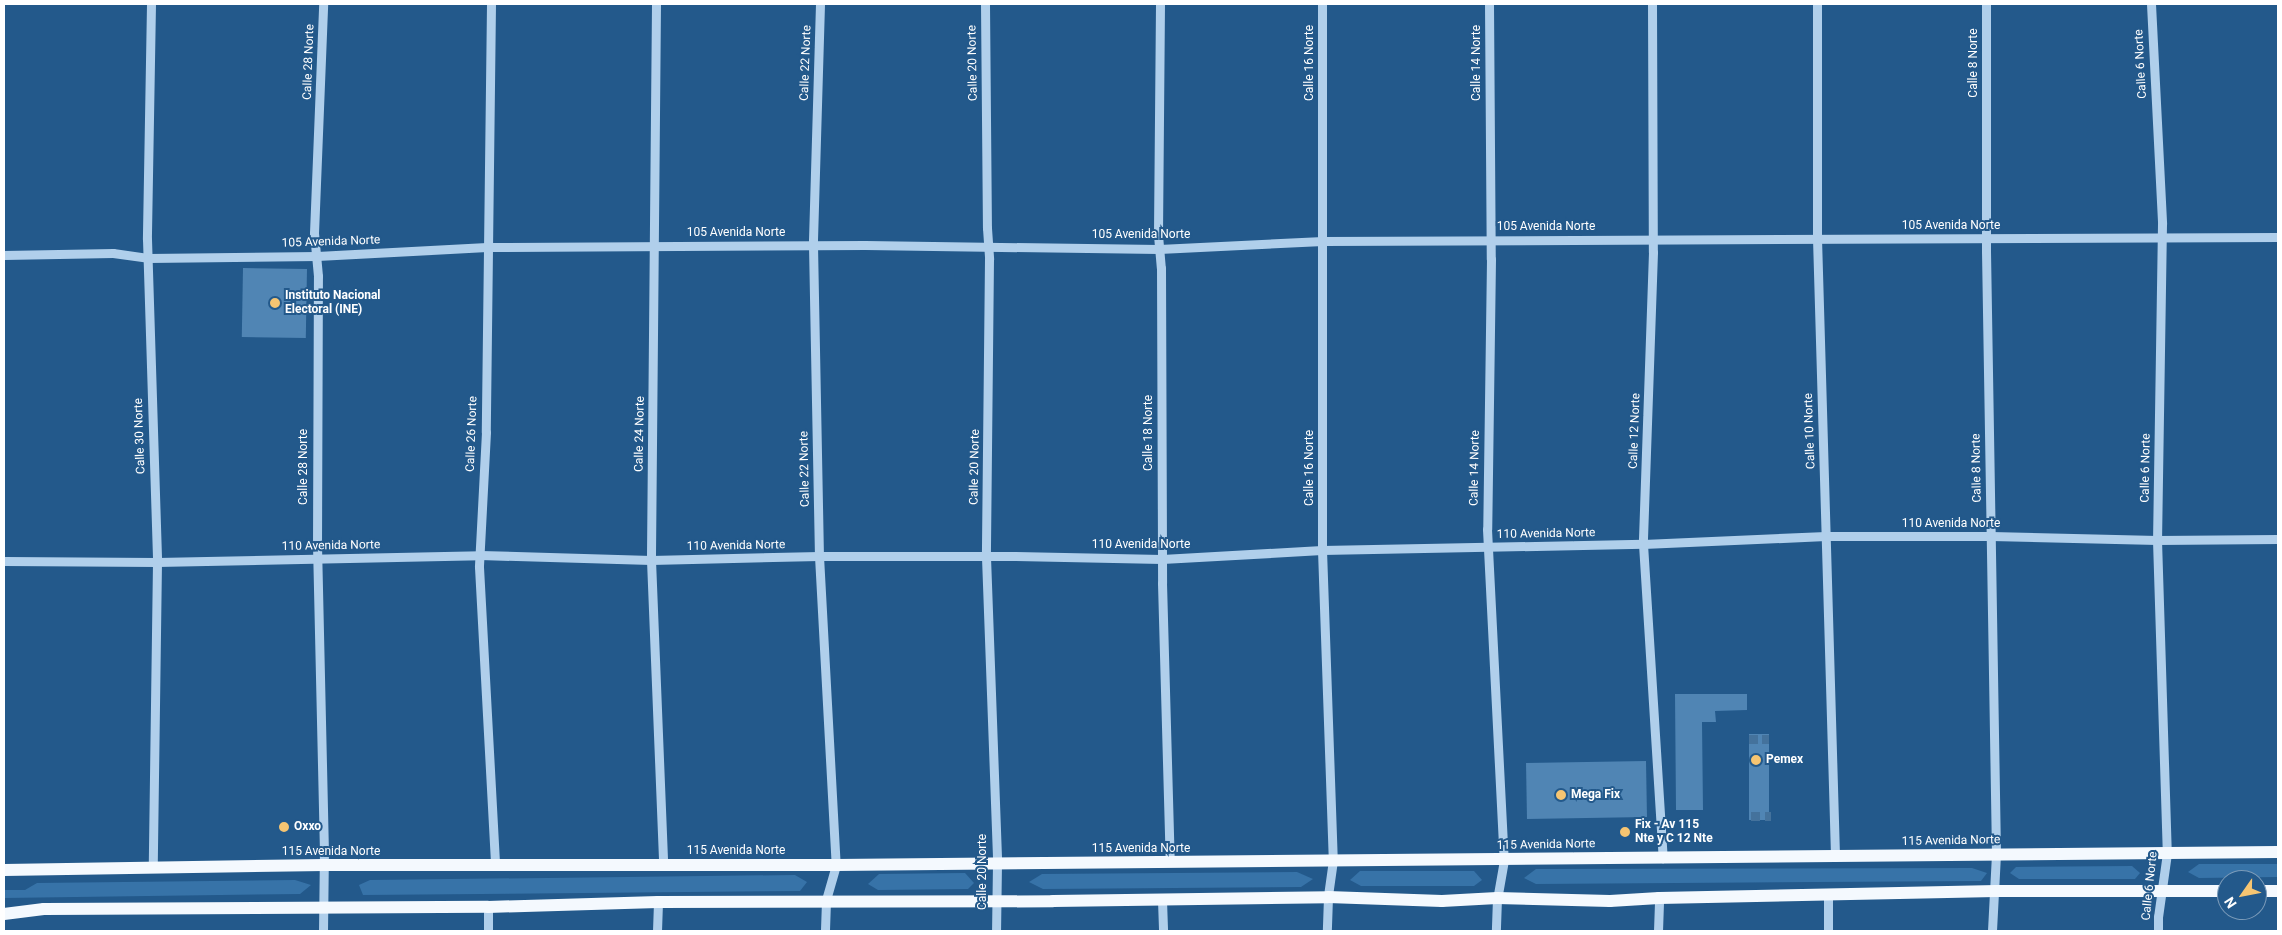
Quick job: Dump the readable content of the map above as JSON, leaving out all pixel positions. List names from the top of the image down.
{
  "streets": {
    "main road": ["115 Avenida Norte"],
    "street": [
      "Calle 28 Norte",
      "Calle 22 Norte",
      "Calle 20 Norte",
      "Calle 16 Norte",
      "Calle 14 Norte",
      "Calle 8 Norte",
      "Calle 6 Norte",
      "105 Avenida Norte",
      "Calle 12 Norte",
      "Calle 10 Norte",
      "Calle 18 Norte",
      "Calle 26 Norte",
      "Calle 24 Norte",
      "Calle 30 Norte",
      "110 Avenida Norte"
    ]
  },
  "crossings": [
    ["Calle 28 Norte", "105 Avenida Norte"],
    ["Calle 28 Norte", "110 Avenida Norte"],
    ["Calle 28 Norte", "115 Avenida Norte"],
    ["Calle 22 Norte", "105 Avenida Norte"],
    ["Calle 22 Norte", "110 Avenida Norte"],
    ["Calle 22 Norte", "115 Avenida Norte"],
    ["Calle 20 Norte", "105 Avenida Norte"],
    ["Calle 20 Norte", "110 Avenida Norte"],
    ["Calle 20 Norte", "115 Avenida Norte"],
    ["Calle 16 Norte", "105 Avenida Norte"],
    ["Calle 16 Norte", "110 Avenida Norte"],
    ["Calle 16 Norte", "115 Avenida Norte"],
    ["Calle 14 Norte", "105 Avenida Norte"],
    ["Calle 14 Norte", "110 Avenida Norte"],
    ["Calle 14 Norte", "115 Avenida Norte"],
    ["Calle 8 Norte", "105 Avenida Norte"],
    ["Calle 8 Norte", "110 Avenida Norte"],
    ["Calle 8 Norte", "115 Avenida Norte"],
    ["Calle 6 Norte", "105 Avenida Norte"],
    ["Calle 6 Norte", "110 Avenida Norte"],
    ["Calle 6 Norte", "115 Avenida Norte"],
    ["105 Avenida Norte", "Calle 12 Norte"],
    ["105 Avenida Norte", "Calle 10 Norte"],
    ["105 Avenida Norte", "Calle 18 Norte"],
    ["105 Avenida Norte", "Calle 26 Norte"],
    ["105 Avenida Norte", "Calle 24 Norte"],
    ["105 Avenida Norte", "Calle 30 Norte"],
    ["Calle 12 Norte", "110 Avenida Norte"],
    ["Calle 12 Norte", "115 Avenida Norte"],
    ["Calle 10 Norte", "110 Avenida Norte"],
    ["Calle 10 Norte", "115 Avenida Norte"],
    ["Calle 18 Norte", "110 Avenida Norte"],
    ["Calle 18 Norte", "115 Avenida Norte"],
    ["Calle 26 Norte", "110 Avenida Norte"],
    ["Calle 26 Norte", "115 Avenida Norte"],
    ["Calle 24 Norte", "110 Avenida Norte"],
    ["Calle 24 Norte", "115 Avenida Norte"],
    ["Calle 30 Norte", "110 Avenida Norte"],
    ["Calle 30 Norte", "115 Avenida Norte"]
  ],
  "places": [
    "Instituto Nacional Electoral (INE)",
    "Pemex",
    "Mega Fix",
    "Oxxo",
    "Fix - Av 115 Nte y C 12 Nte"
  ],
  "north": "bottom left"
}
